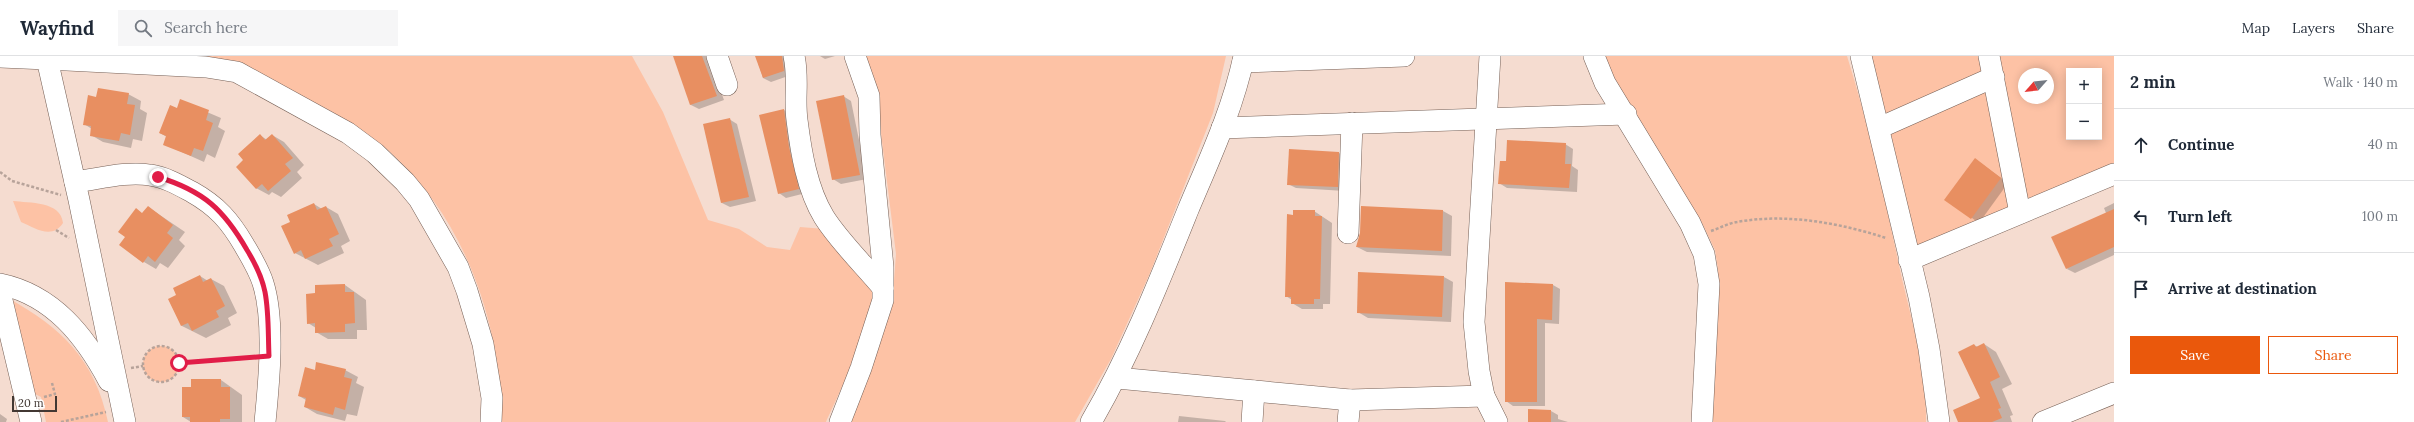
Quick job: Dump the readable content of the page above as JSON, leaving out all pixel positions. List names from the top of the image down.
{
  "scale_bar": "20 m",
  "north": "bottom left",
  "page": {
    "header": "Wayfind",
    "search": "Search here",
    "nav": ["Map", "Layers", "Share"],
    "heading": ["2 min", "Walk · 140 m"],
    "map_buttons": ["+", "−"],
    "list": [
      ["Continue", "40 m"],
      ["Turn left", "100 m"],
      "Arrive at destination"
    ],
    "buttons": ["Save", "Share"],
    "scale": "20 m"
  }
}
